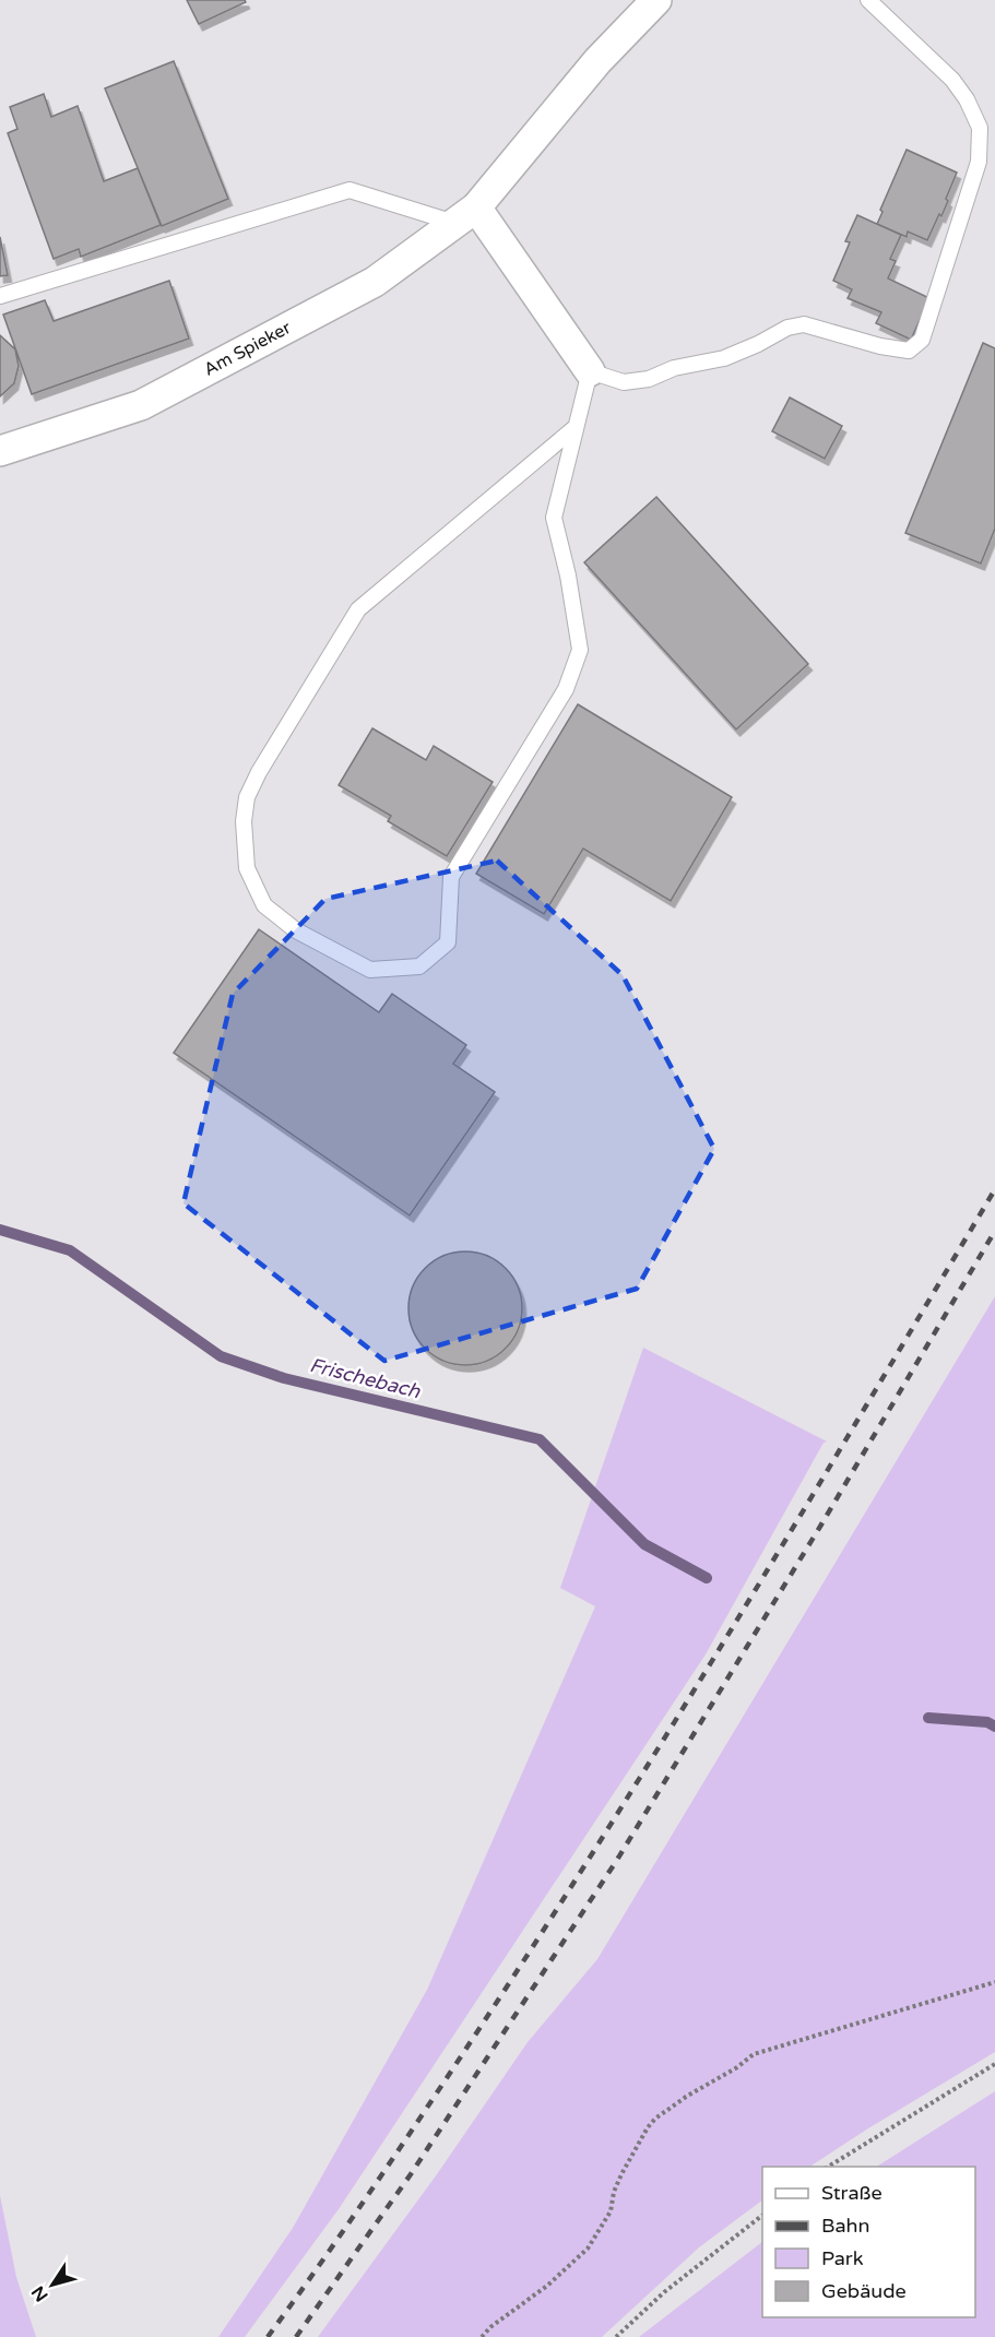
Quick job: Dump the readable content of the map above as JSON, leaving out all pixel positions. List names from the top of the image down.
{
  "streets": {
    "street": ["Am Spieker"]
  },
  "water": ["Frischebach"],
  "legend": [
    "Straße",
    "Bahn",
    "Park",
    "Gebäude"
  ],
  "north": "bottom left"
}
